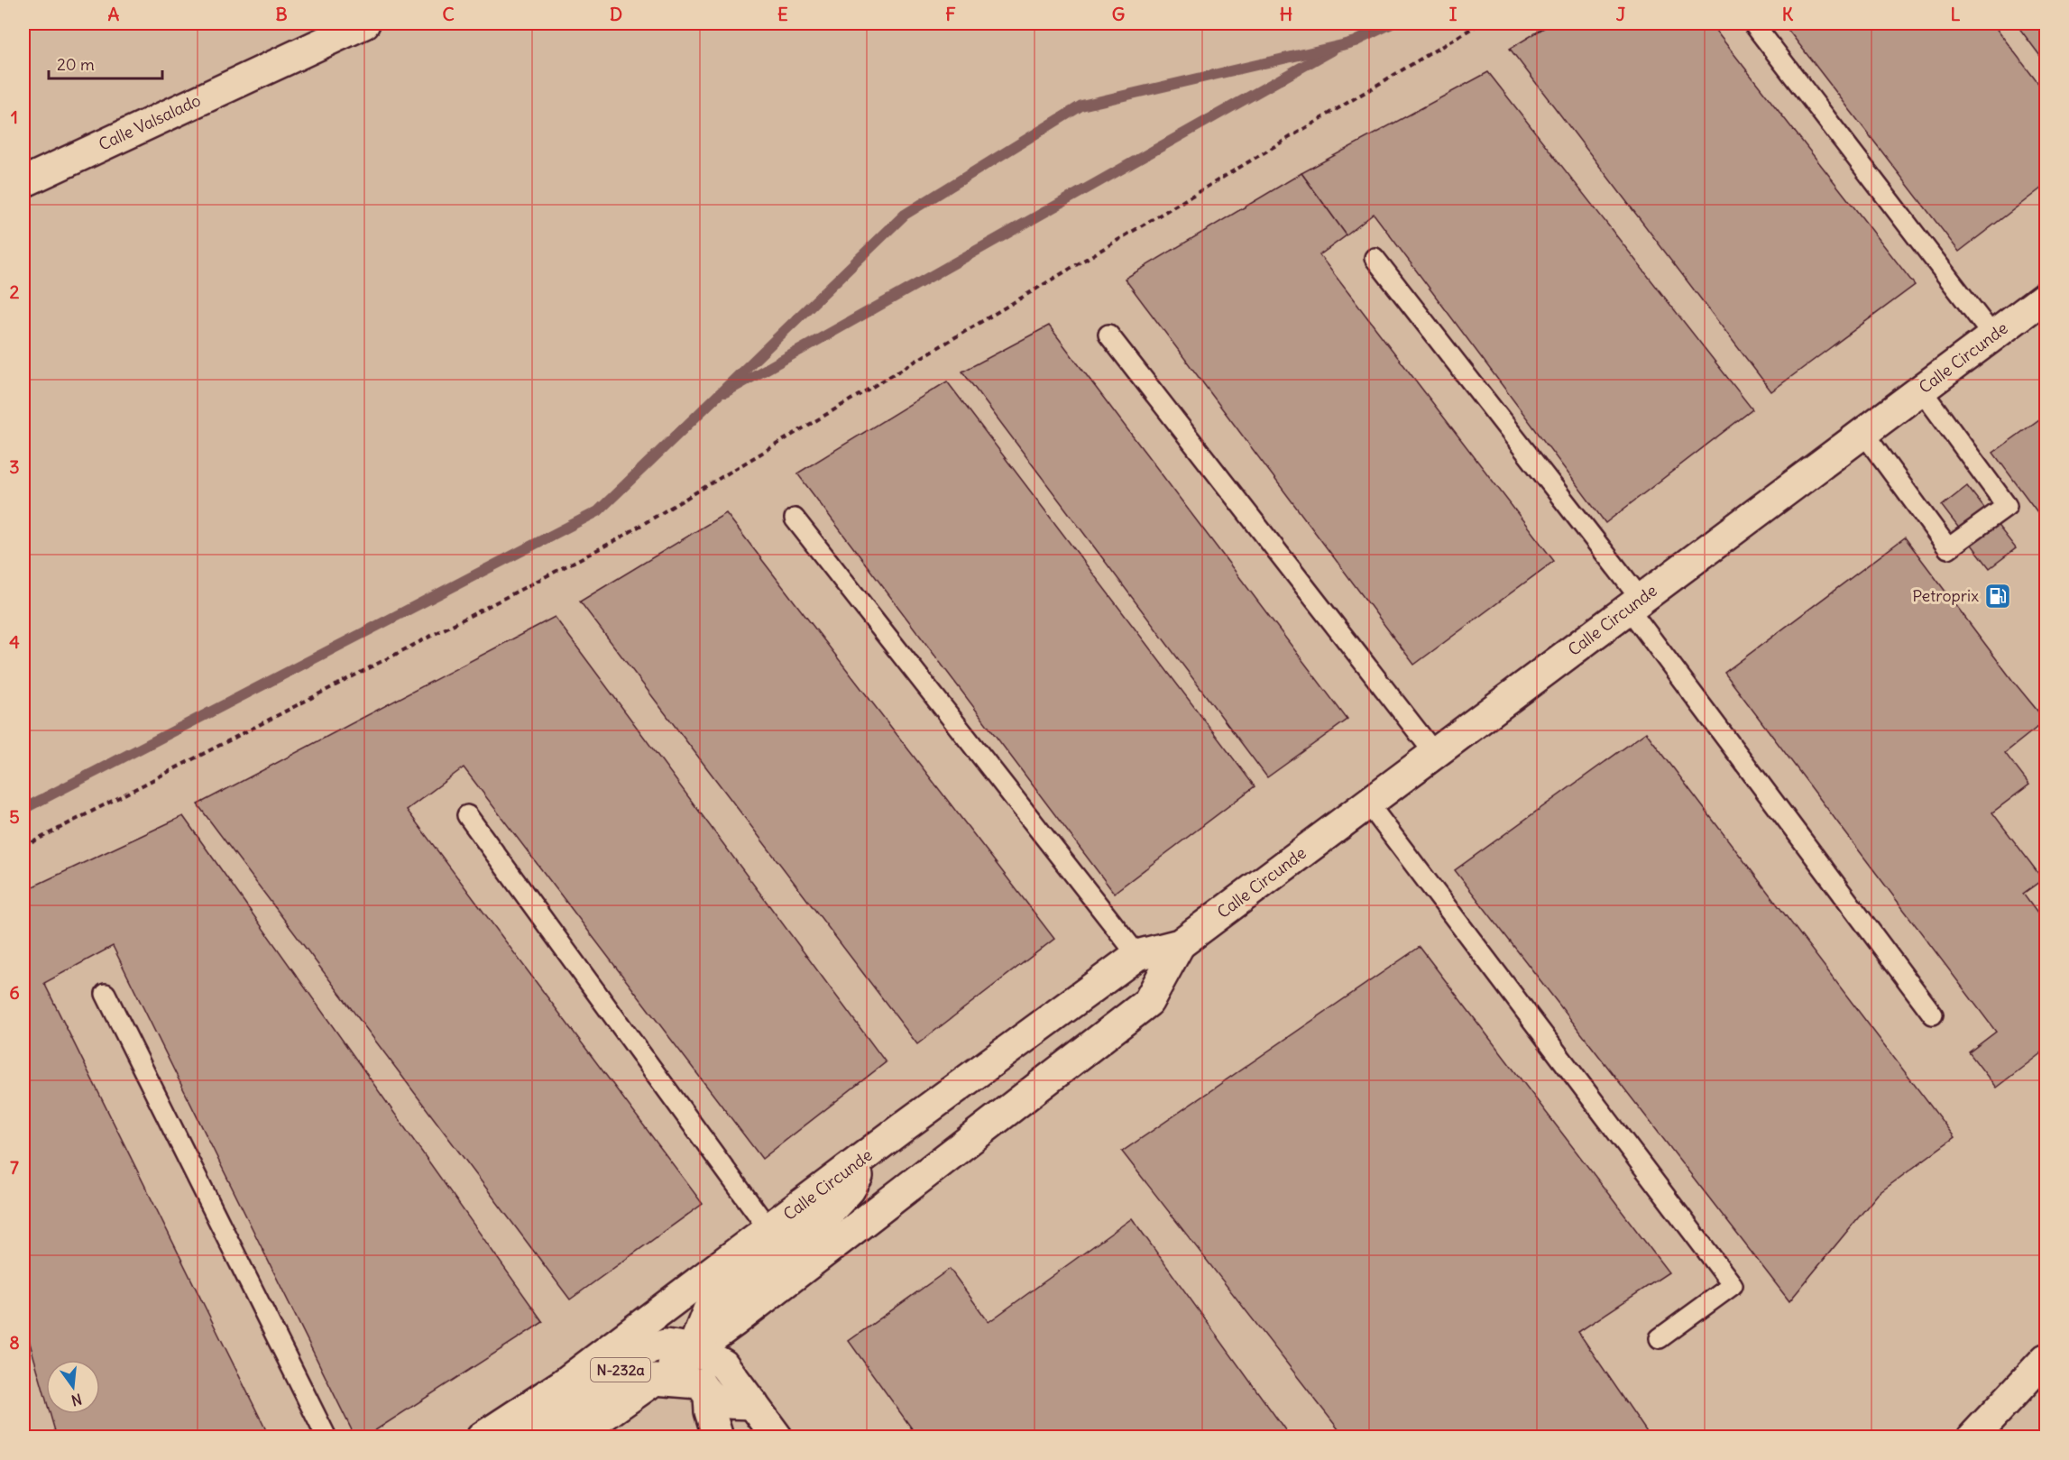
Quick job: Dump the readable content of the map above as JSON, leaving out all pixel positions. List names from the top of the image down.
{
  "streets": {
    "main road": ["Calle Valsalado", "Calle Circunde", "N-232a"]
  },
  "crossings": [
    ["Calle Circunde", "N-232a"]
  ],
  "places": {
    "fuel station": ["Petroprix"]
  },
  "scale_bar": "20 m",
  "north": "bottom",
  "grid": {
    "columns": [
      "A",
      "B",
      "C",
      "D",
      "E",
      "F",
      "G",
      "H",
      "I",
      "J",
      "K",
      "L"
    ],
    "rows": [
      "1",
      "2",
      "3",
      "4",
      "5",
      "6",
      "7",
      "8"
    ]
  }
}
